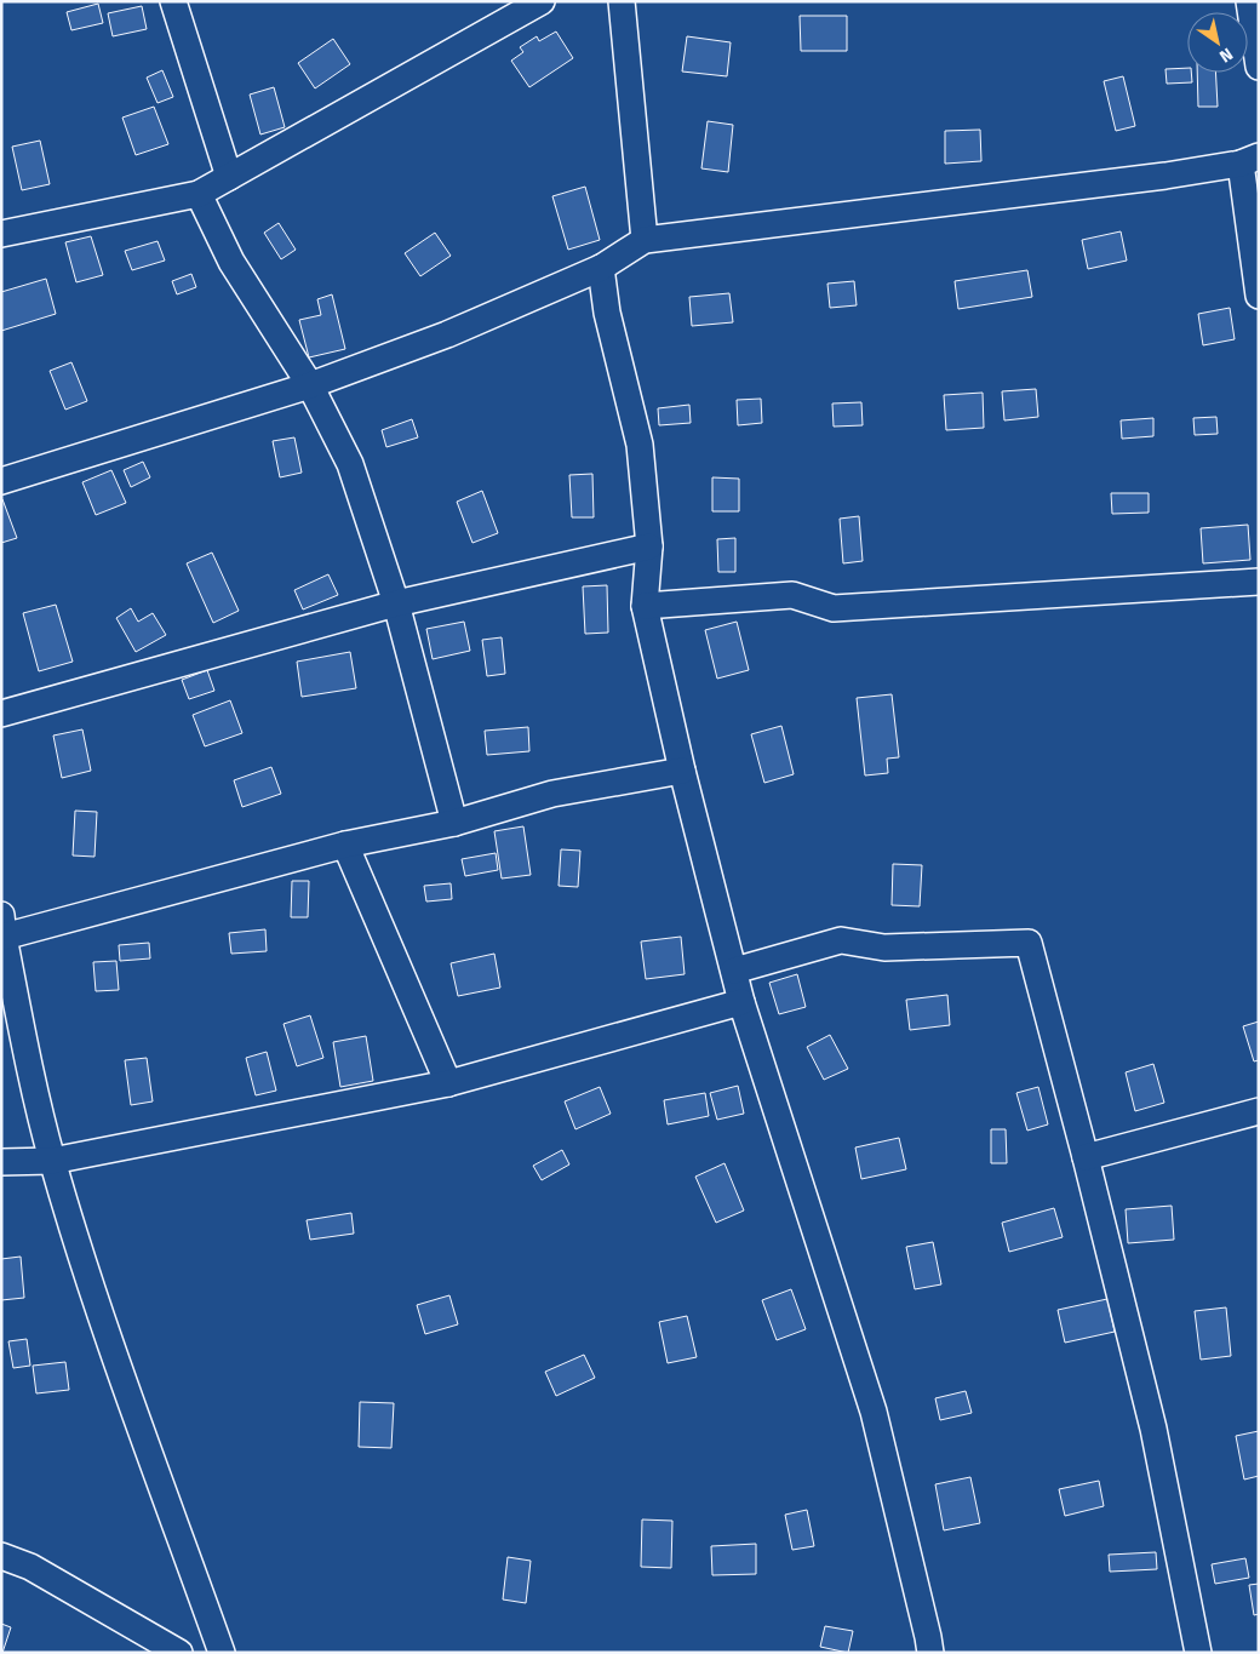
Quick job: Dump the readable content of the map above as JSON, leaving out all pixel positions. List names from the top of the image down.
{
  "north": "bottom right"
}
